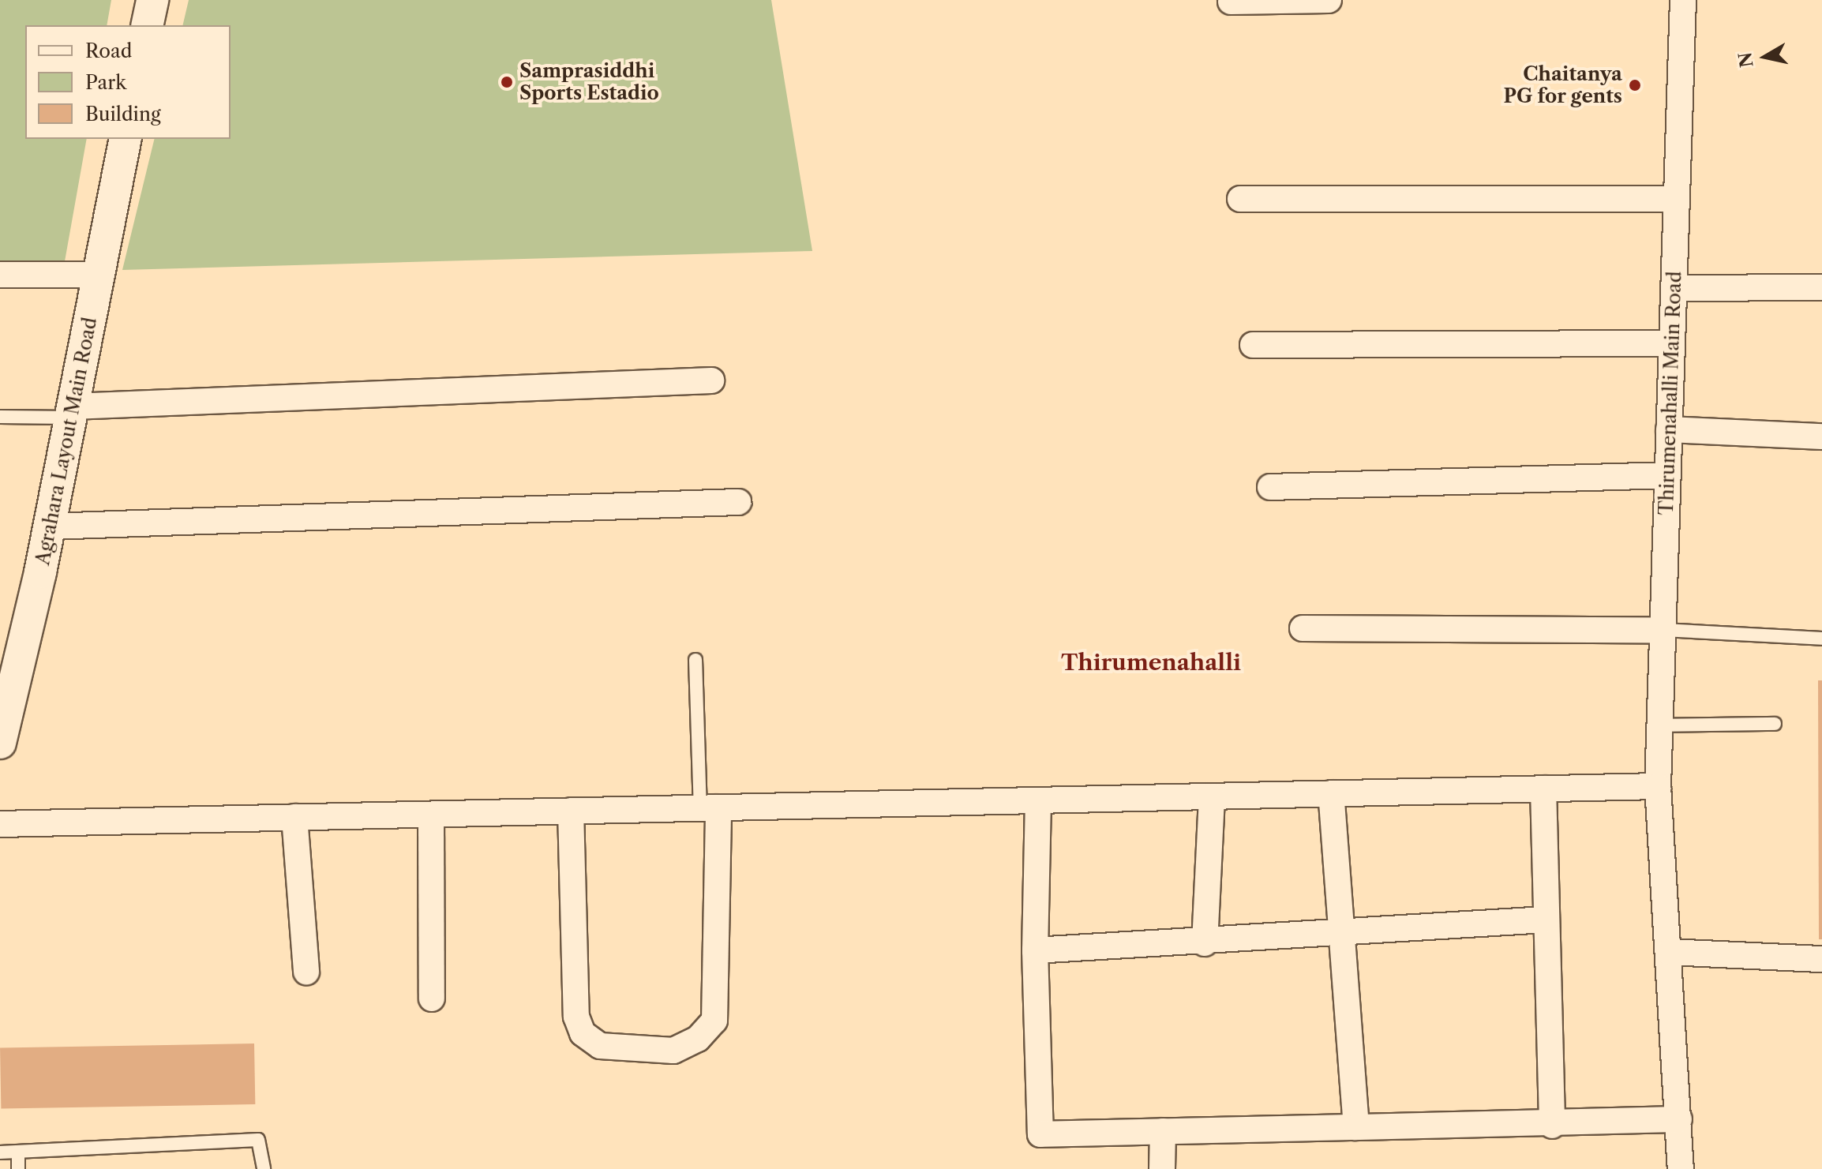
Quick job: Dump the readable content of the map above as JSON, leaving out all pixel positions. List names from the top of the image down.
{
  "streets": {
    "street": ["Thirumenahalli Main Road", "Agrahara Layout Main Road"]
  },
  "districts": ["Thirumenahalli"],
  "places": ["Samprasiddhi Sports Estadio", "Chaitanya PG for gents"],
  "legend": ["Road", "Park", "Building"],
  "north": "left"
}
